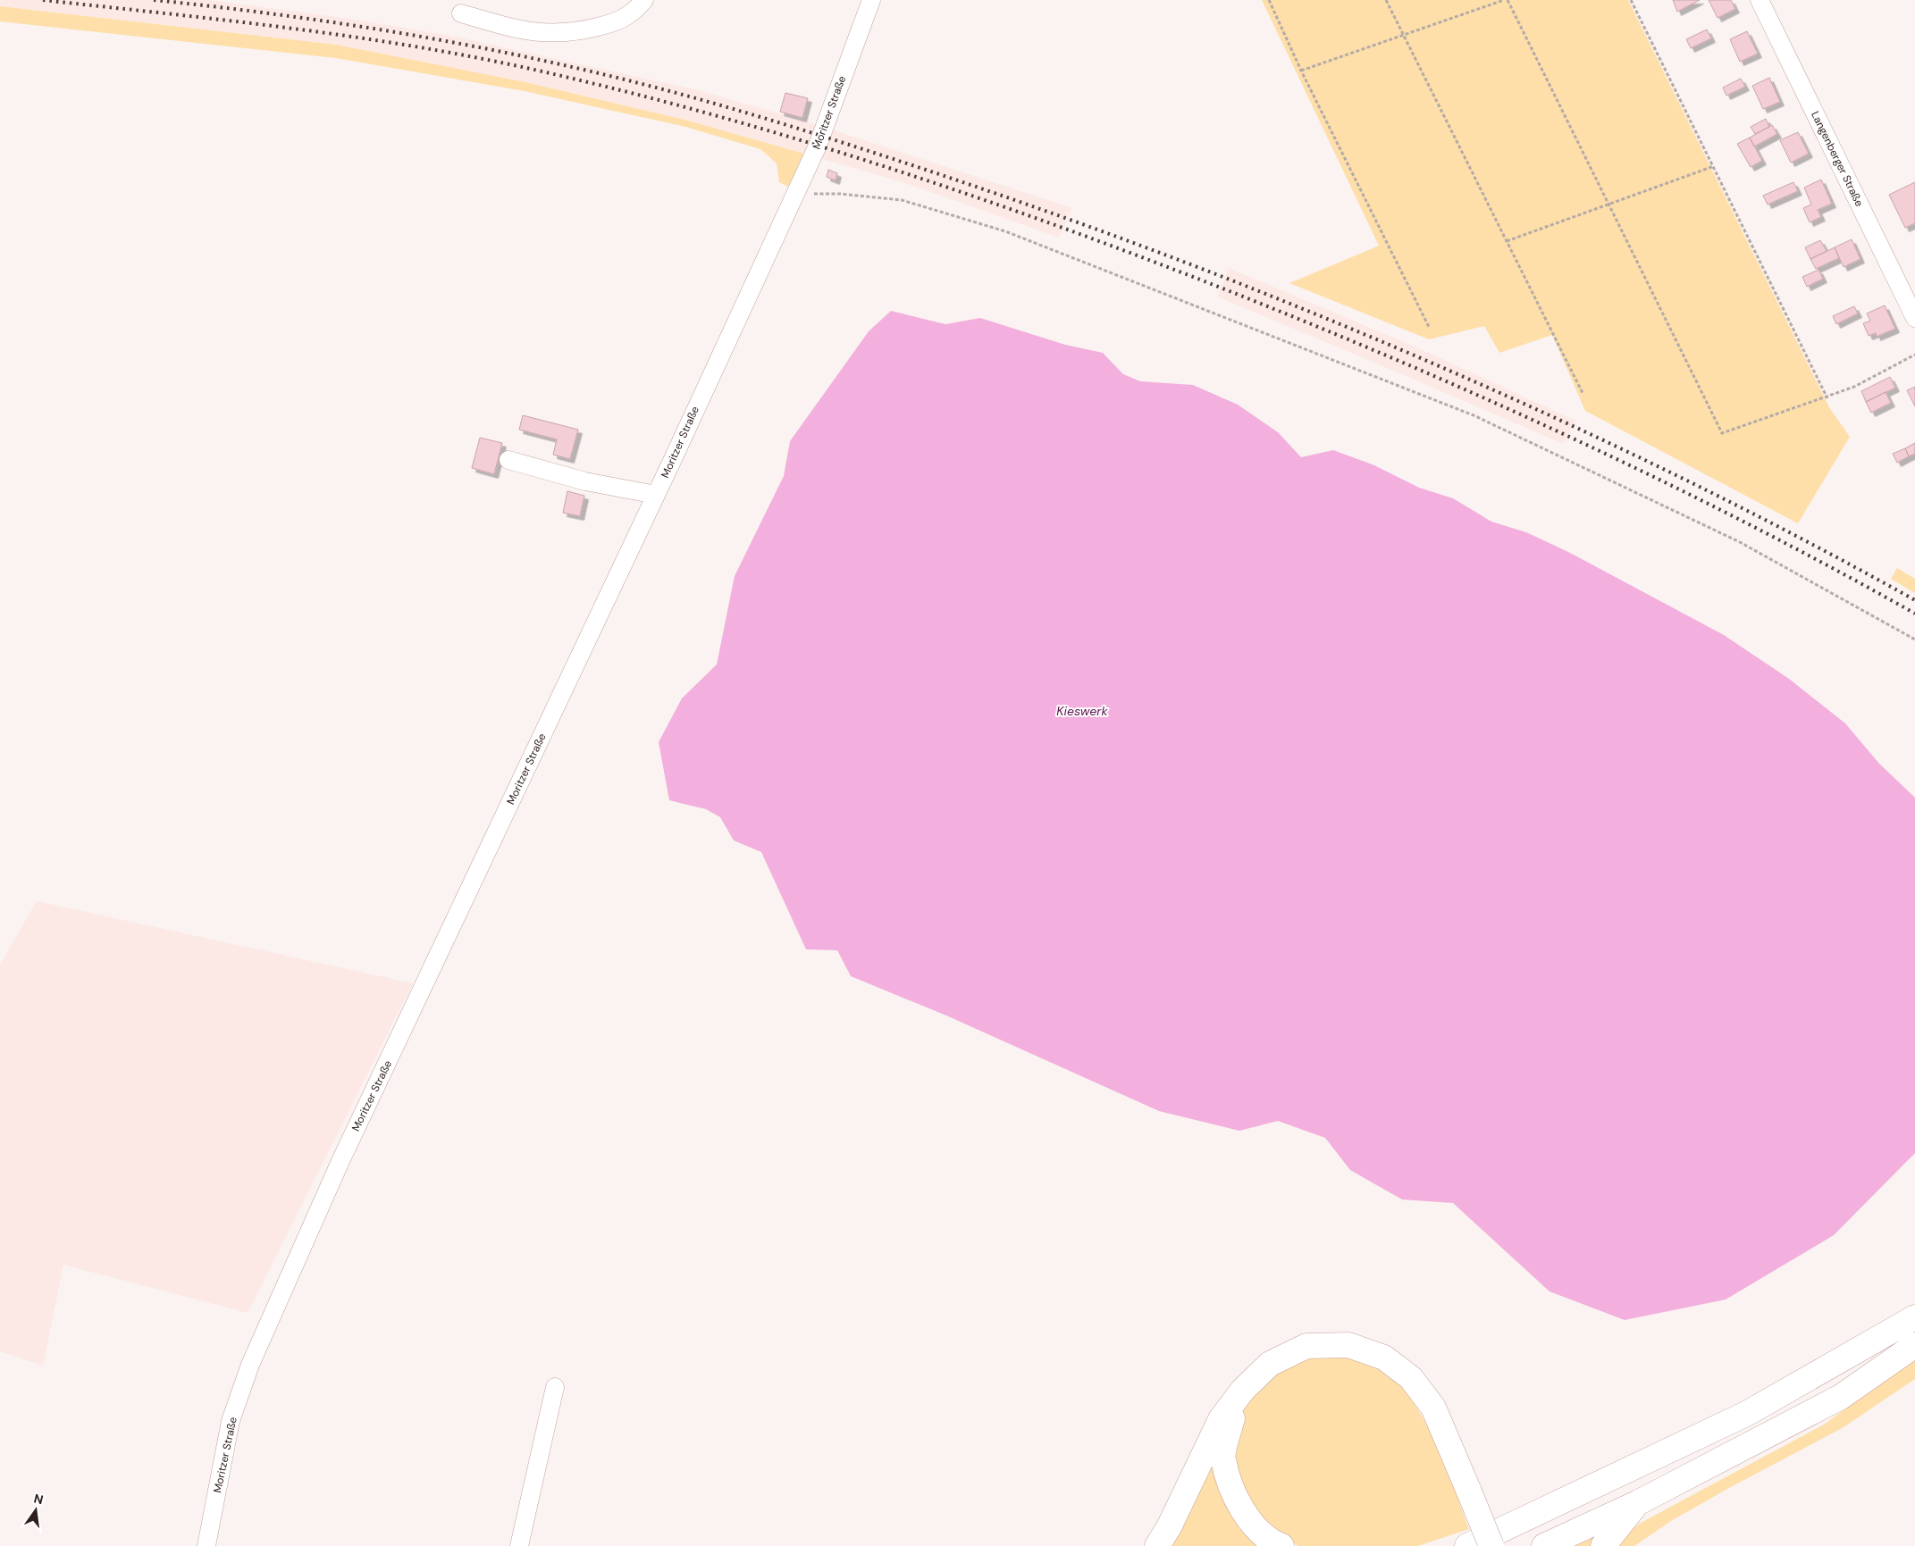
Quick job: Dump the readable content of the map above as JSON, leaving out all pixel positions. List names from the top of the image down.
{
  "streets": {
    "street": ["Moritzer Straße", "Langenberger Straße"]
  },
  "water": ["Kieswerk"],
  "north": "top"
}
